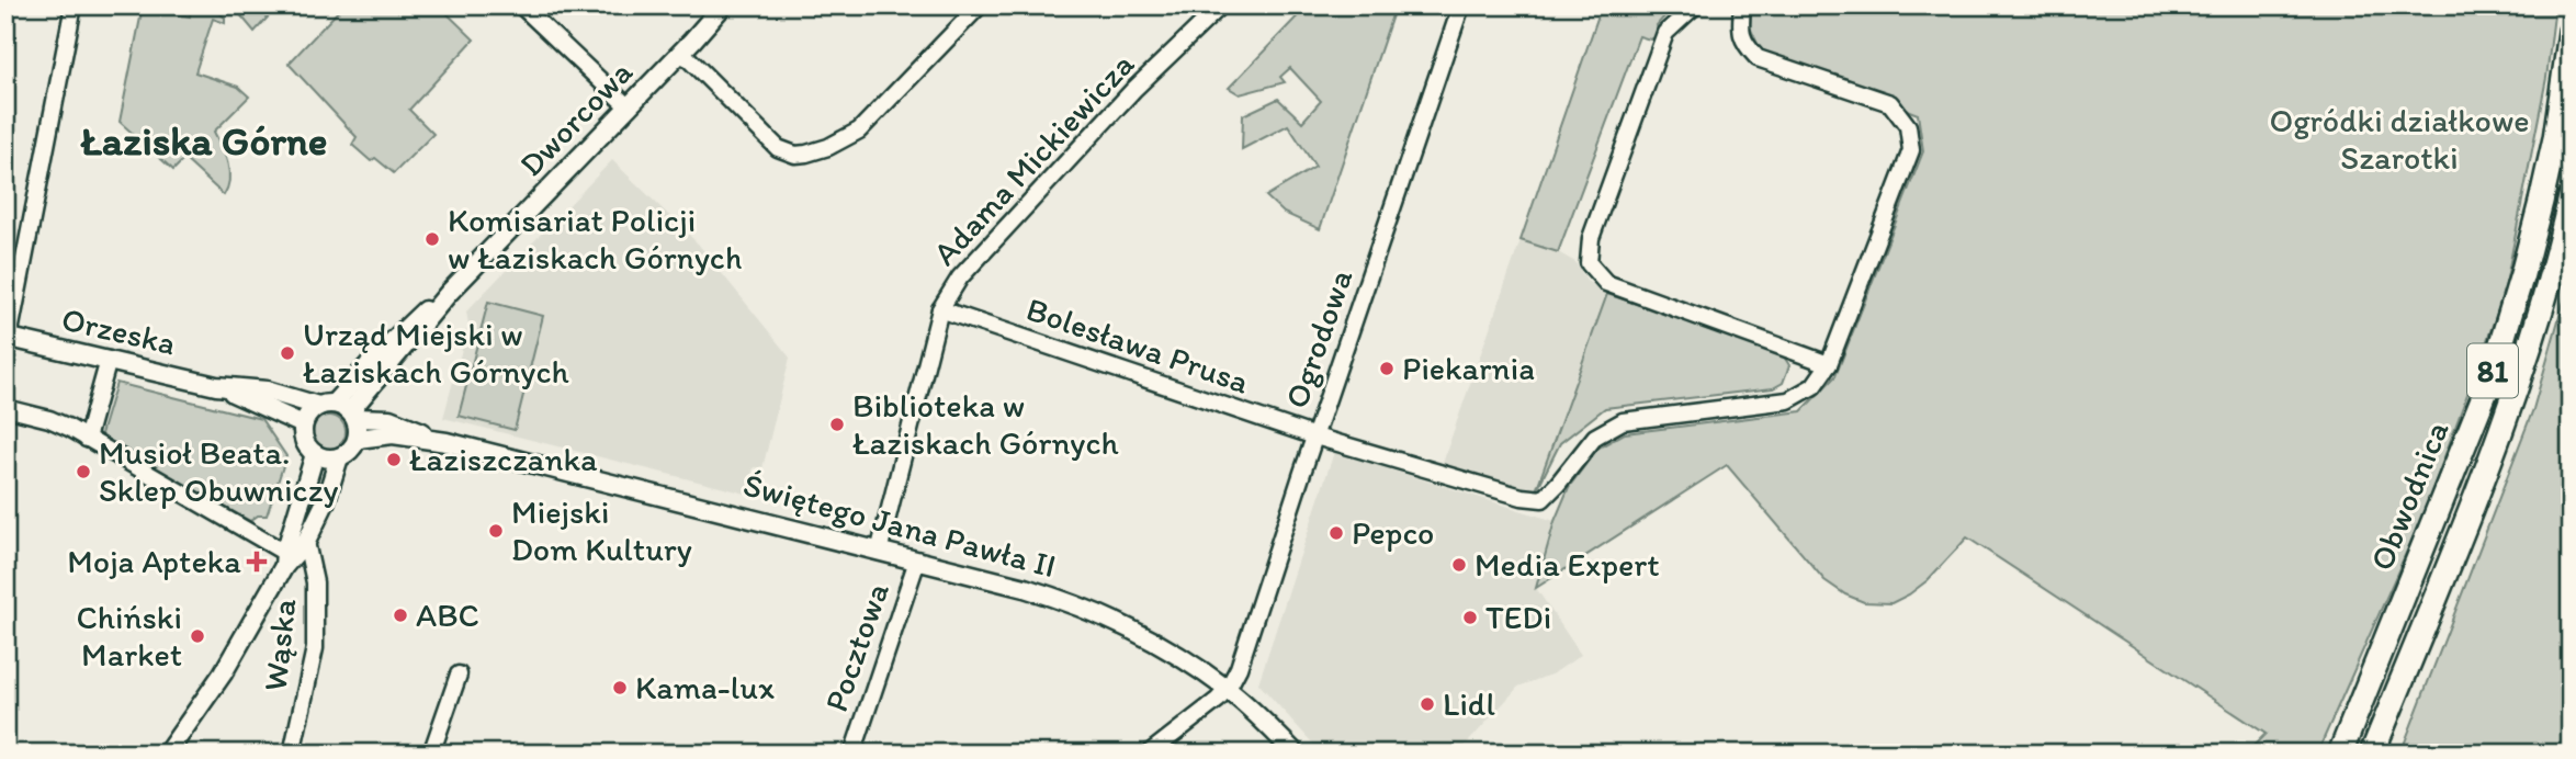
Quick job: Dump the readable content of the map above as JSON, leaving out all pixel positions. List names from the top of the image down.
{
  "streets": {
    "main road": ["81", "Obwodnica"],
    "street": [
      "Dworcowa",
      "Adama Mickiewicza",
      "Orzeska",
      "Ogrodowa",
      "Bolesława Prusa",
      "Świętego Jana Pawła II",
      "Wąska",
      "Pocztowa"
    ]
  },
  "crossings": [
    ["Dworcowa", "Orzeska"],
    ["Dworcowa", "Świętego Jana Pawła II"],
    ["Adama Mickiewicza", "Bolesława Prusa"],
    ["Adama Mickiewicza", "Świętego Jana Pawła II"],
    ["Orzeska", "Świętego Jana Pawła II"],
    ["Ogrodowa", "Bolesława Prusa"],
    ["Ogrodowa", "Świętego Jana Pawła II"],
    ["Świętego Jana Pawła II", "Pocztowa"]
  ],
  "districts": ["Łaziska Górne"],
  "parks": ["Ogródki działkowe Szarotki"],
  "places": {
    "other": [
      "Komisariat Policji w Łaziskach Górnych",
      "Urząd Miejski w Łaziskach Górnych",
      "Piekarnia",
      "Biblioteka w Łaziskach Górnych",
      "Łaziszczanka",
      "Musioł Beata. Sklep Obuwniczy",
      "Miejski Dom Kultury",
      "Pepco",
      "Media Expert",
      "ABC",
      "TEDi",
      "Chiński Market",
      "Kama-lux",
      "Lidl"
    ],
    "health": ["Moja Apteka"]
  }
}
